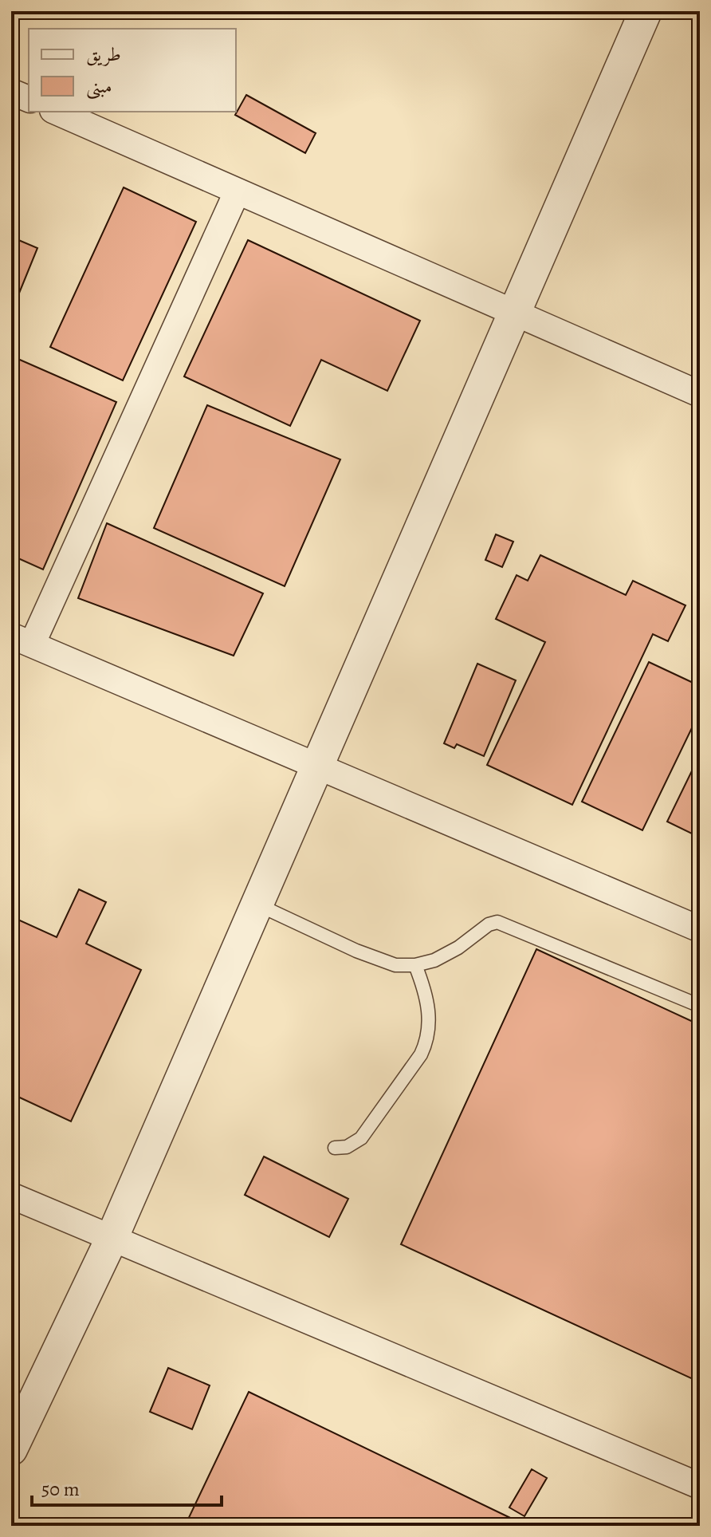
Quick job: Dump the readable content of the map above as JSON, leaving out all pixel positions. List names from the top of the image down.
{
  "legend": ["طريق", "مبنى"],
  "scale_bar": "50 m"
}
